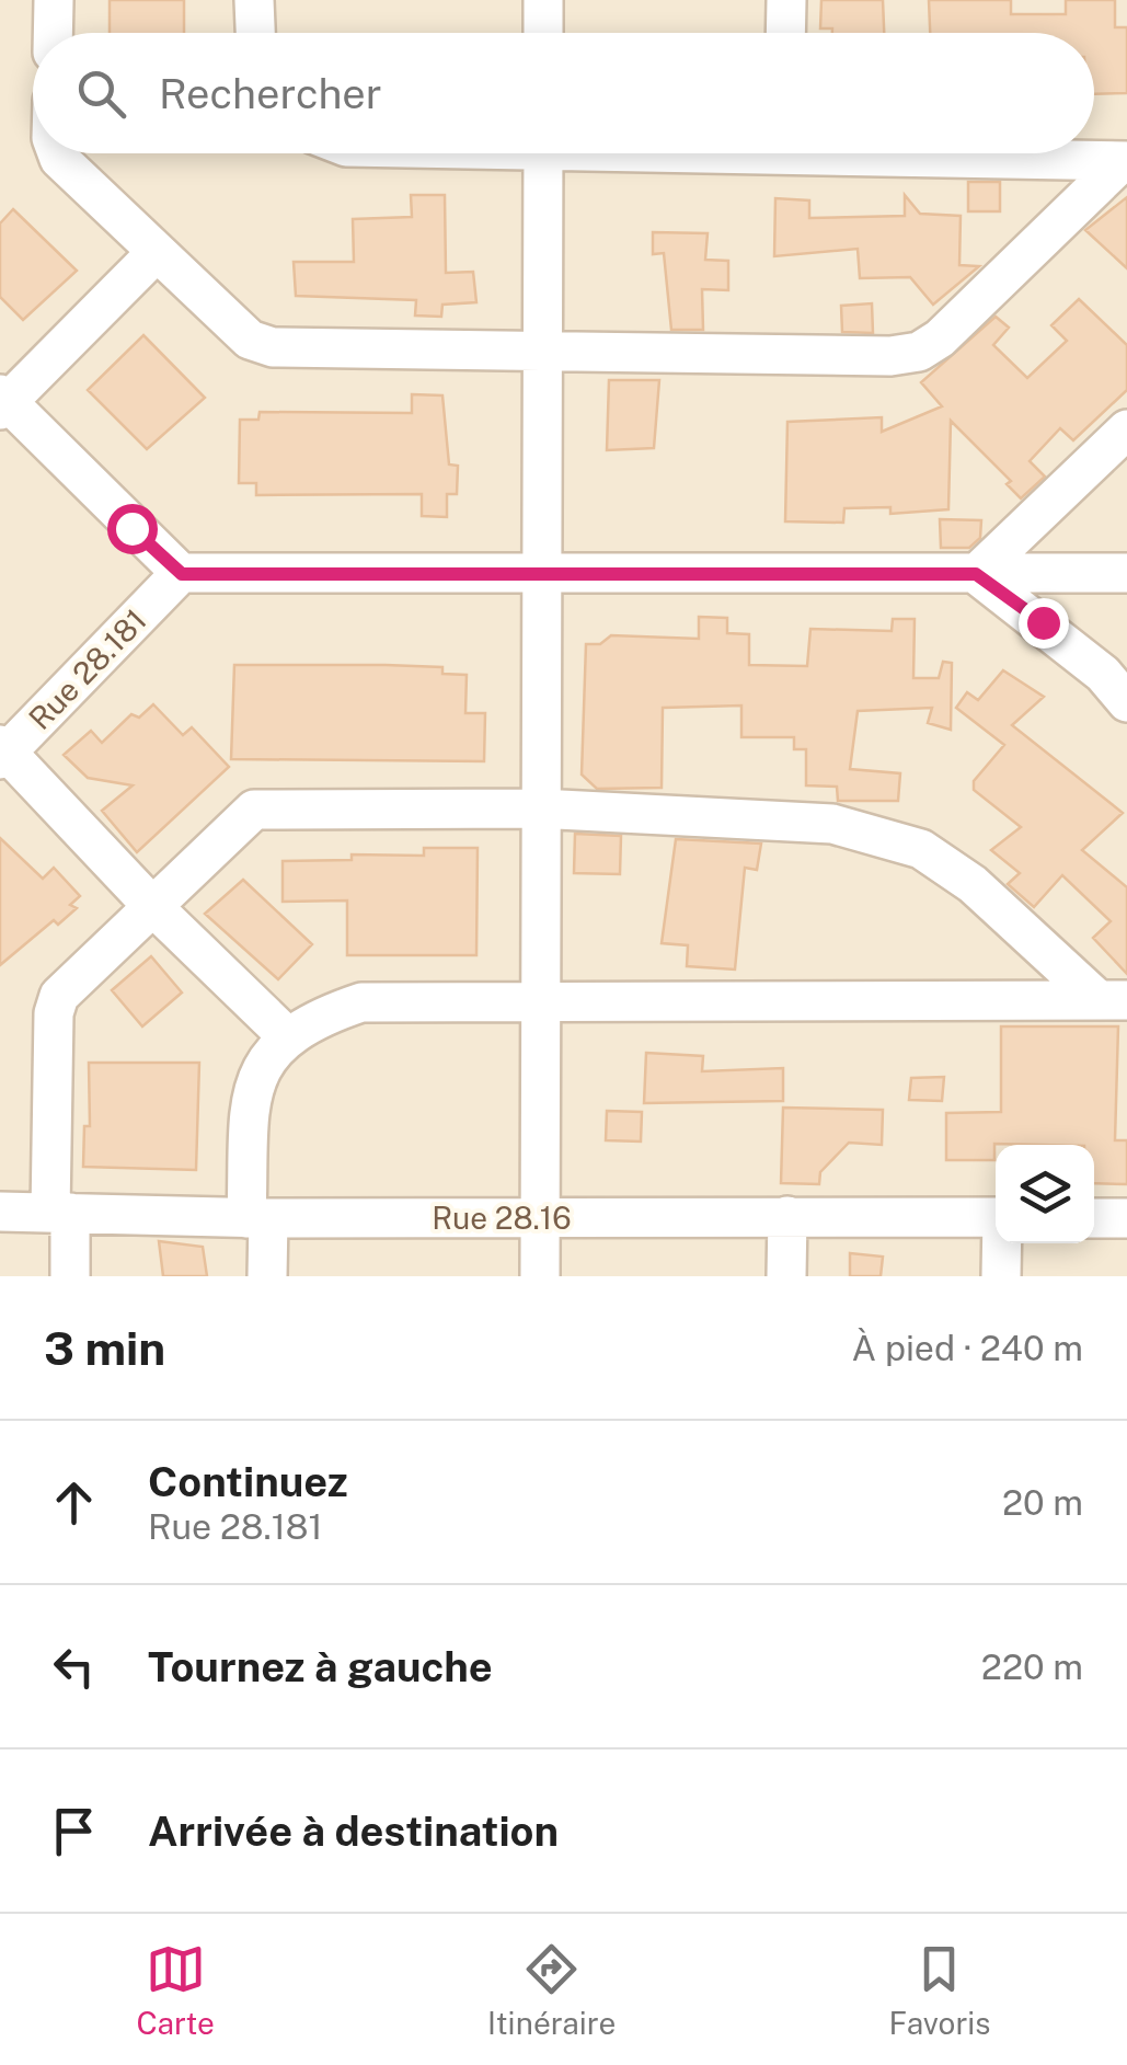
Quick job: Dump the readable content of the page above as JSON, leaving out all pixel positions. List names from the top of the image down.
{
  "streets": {
    "street": ["Rue 28.181", "Rue 28.16"]
  },
  "page": {
    "search": "Rechercher",
    "heading": ["3 min", "À pied · 240 m"],
    "list": [
      ["Continuez", "Rue 28.181", "20 m"],
      ["Tournez à gauche", "220 m"],
      "Arrivée à destination"
    ],
    "nav": ["Carte", "Itinéraire", "Favoris"]
  }
}
